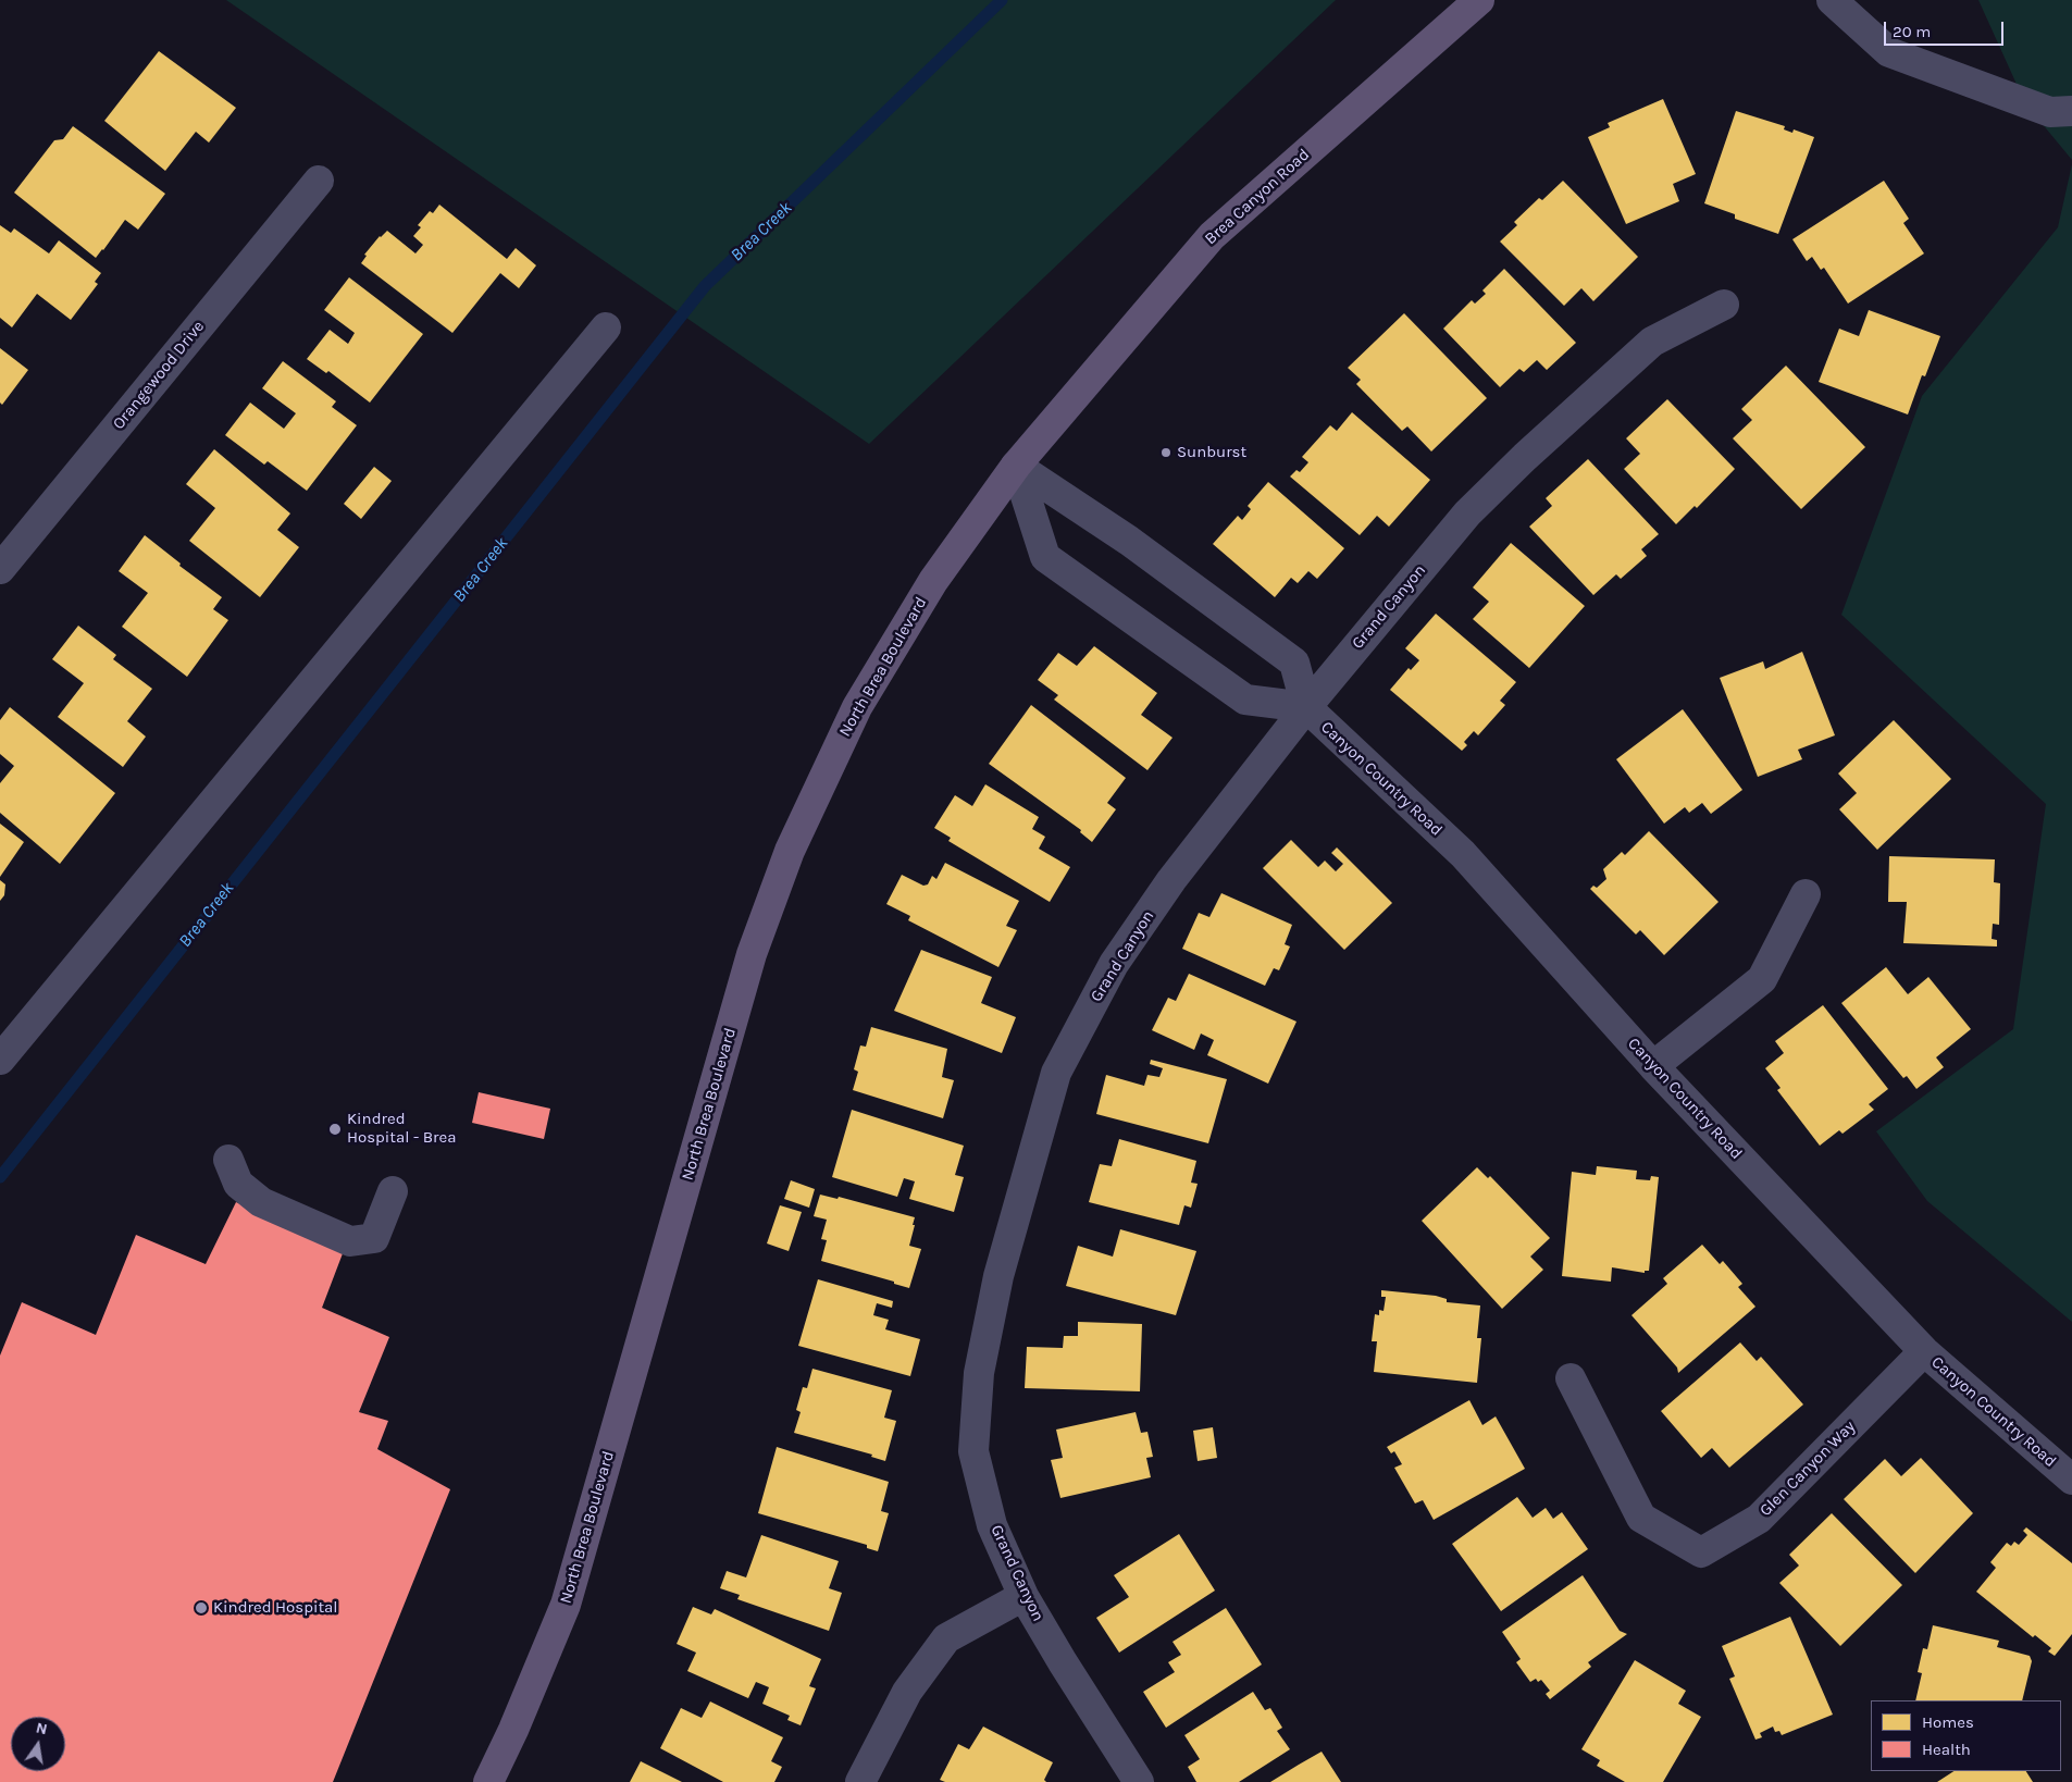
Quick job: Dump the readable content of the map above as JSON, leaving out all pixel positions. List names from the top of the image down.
{
  "streets": {
    "main road": ["Brea Canyon Road", "North Brea Boulevard"],
    "street": [
      "Orangewood Drive",
      "Grand Canyon",
      "Canyon Country Road",
      "Glen Canyon Way"
    ]
  },
  "crossings": [
    ["Brea Canyon Road", "North Brea Boulevard"],
    ["Brea Canyon Road", "Canyon Country Road"],
    ["Grand Canyon", "Canyon Country Road"],
    ["North Brea Boulevard", "Canyon Country Road"],
    ["Canyon Country Road", "Glen Canyon Way"]
  ],
  "water": ["Brea Creek"],
  "places": ["Sunburst", "Kindred Hospital - Brea", "Kindred Hospital"],
  "legend": ["Homes", "Health"],
  "scale_bar": "20 m",
  "north": "top"
}
